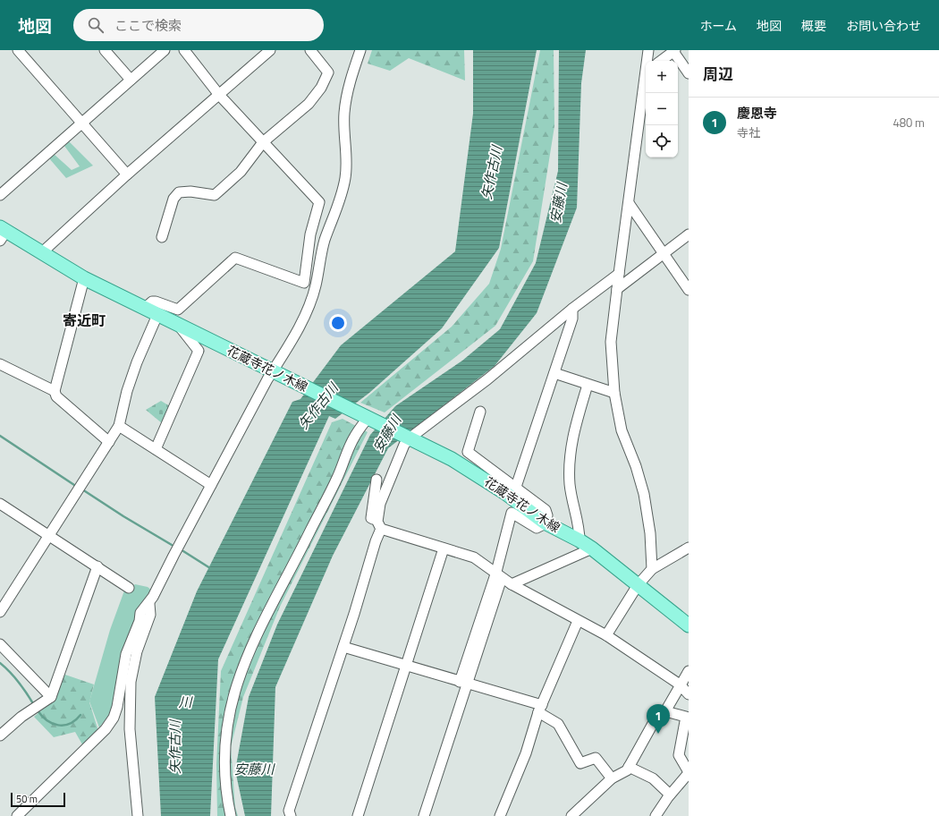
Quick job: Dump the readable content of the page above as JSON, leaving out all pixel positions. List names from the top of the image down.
{
  "streets": {
    "main road": ["花蔵寺花ノ木線"]
  },
  "districts": ["寄近町"],
  "water": ["矢作古川", "安藤川", "川"],
  "scale_bar": "50 m",
  "page": {
    "header": "地図",
    "search": "ここで検索",
    "nav": [
      "ホーム",
      "地図",
      "概要",
      "お問い合わせ"
    ],
    "heading": "周辺",
    "map_buttons": ["+", "−"],
    "list": [
      {
        "mark": "1",
        "name": "慶恩寺",
        "note": "寺社",
        "value": "480 m"
      }
    ],
    "pins": "1",
    "scale": "50 m"
  }
}
